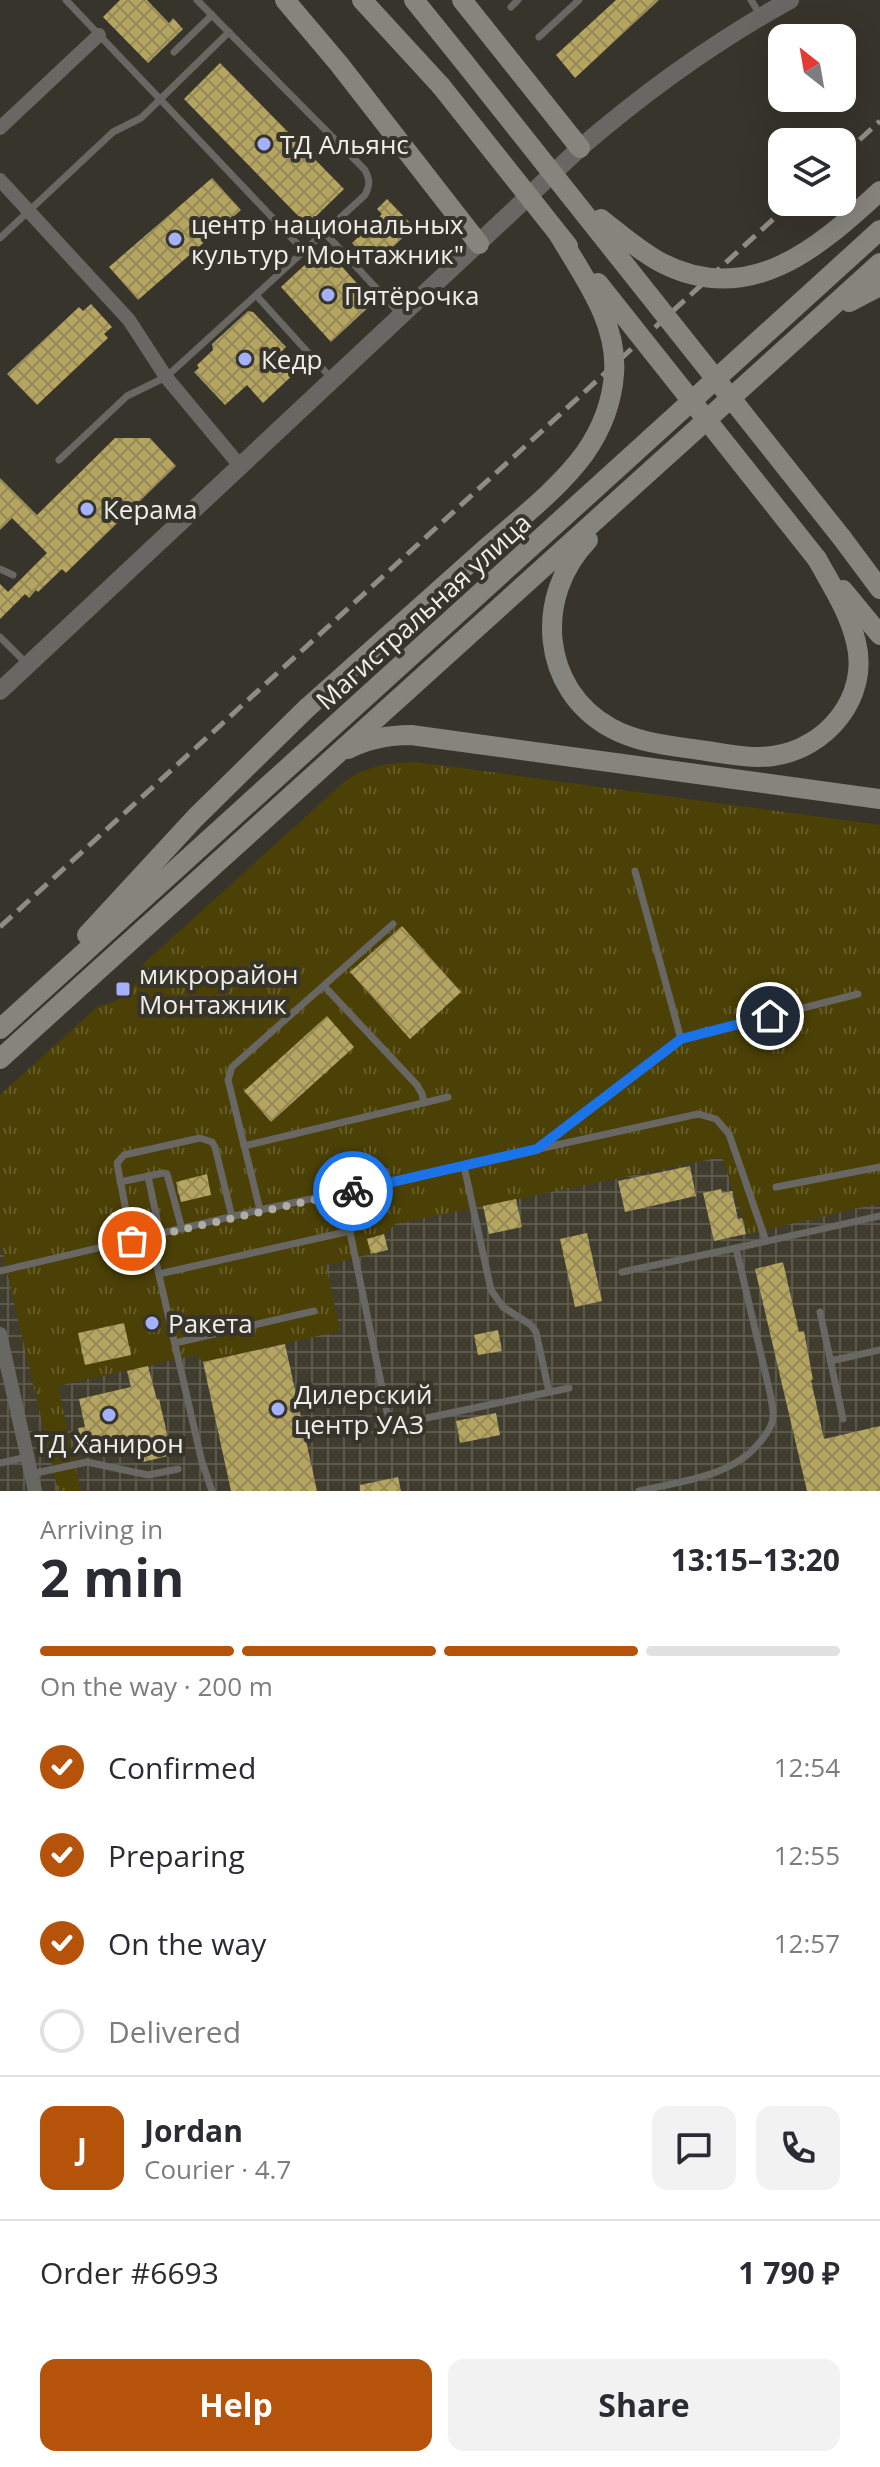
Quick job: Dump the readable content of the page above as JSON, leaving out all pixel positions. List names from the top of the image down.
{
  "streets": {
    "main road": ["Магистральная улица"]
  },
  "places": {
    "other": [
      "ТД Альянс",
      "центр национальных культур \"Монтажник\"",
      "Пятёрочка",
      "Кедр",
      "Керама",
      "Ракета",
      "Дилерский центр УАЗ",
      "ТД Ханирон"
    ],
    "transit": ["микрорайон Монтажник"]
  },
  "north": "top left",
  "page": {
    "heading": ["2 min", "Arriving in", "13:15–13:20"],
    "panel": [
      "Jordan",
      "Courier · 4.7",
      "Order #6693",
      "1 790 ₽"
    ],
    "bar": "On the way · 200 m",
    "list": [
      ["Confirmed", "12:54"],
      ["Preparing", "12:55"],
      ["On the way", "12:57"],
      "Delivered"
    ],
    "round": "J",
    "buttons": ["Help", "Share"]
  }
}
